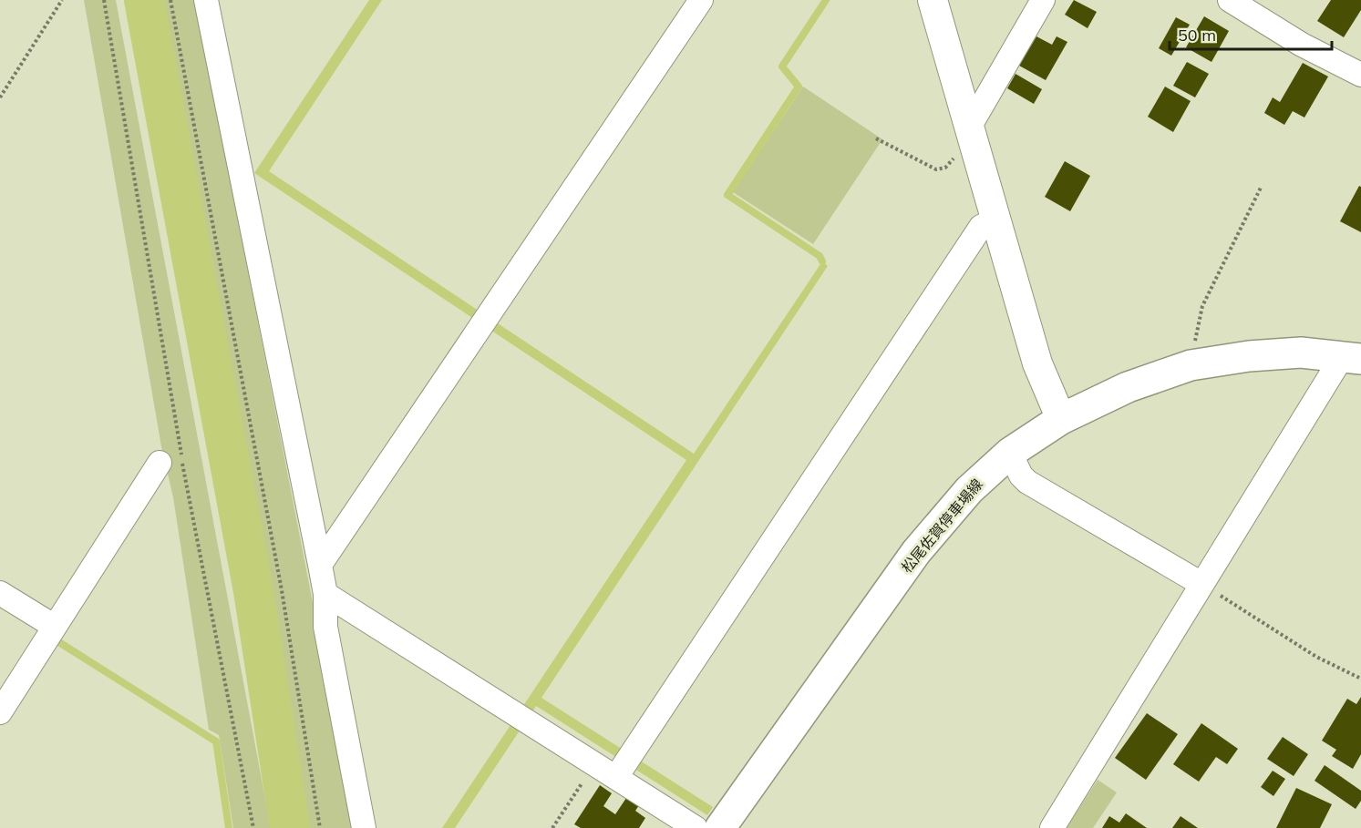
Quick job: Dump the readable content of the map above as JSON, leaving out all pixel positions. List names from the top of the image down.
{
  "streets": {
    "main road": ["松尾佐賀停車場線"]
  },
  "scale_bar": "50 m"
}
